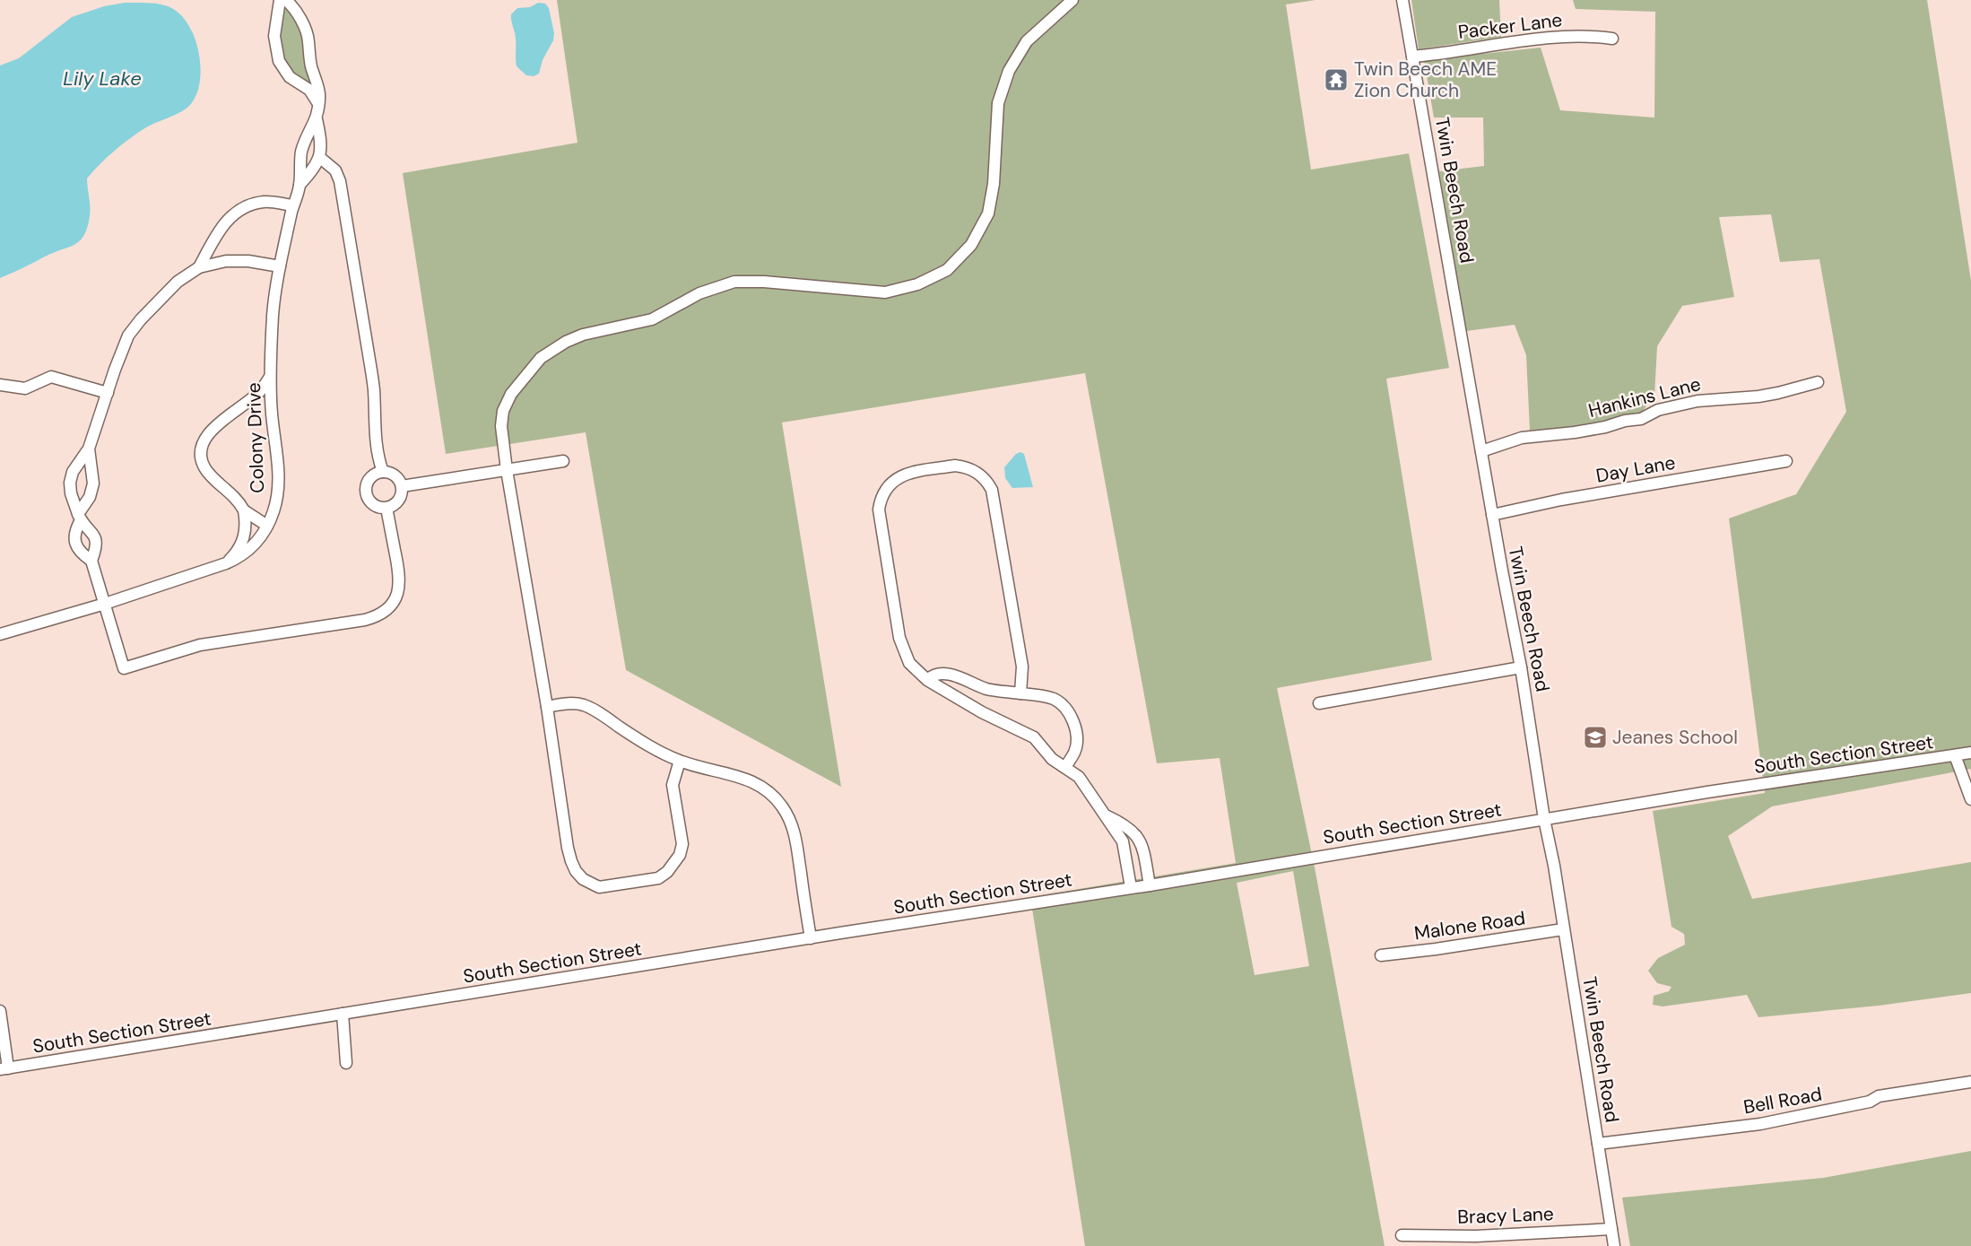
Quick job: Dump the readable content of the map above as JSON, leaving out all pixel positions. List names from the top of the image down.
{
  "streets": {
    "street": [
      "Packer Lane",
      "Twin Beech Road",
      "Hankins Lane",
      "Colony Drive",
      "Day Lane",
      "South Section Street",
      "Malone Road",
      "Bell Road",
      "Bracy Lane"
    ]
  },
  "crossings": [
    ["Packer Lane", "Twin Beech Road"],
    ["Twin Beech Road", "Hankins Lane"],
    ["Twin Beech Road", "Day Lane"],
    ["Twin Beech Road", "South Section Street"],
    ["Twin Beech Road", "Malone Road"],
    ["Twin Beech Road", "Bell Road"],
    ["Twin Beech Road", "Bracy Lane"]
  ],
  "water": ["Lily Lake"],
  "places": {
    "temple": ["Twin Beech AME Zion Church"],
    "school or university": ["Jeanes School"]
  }
}
